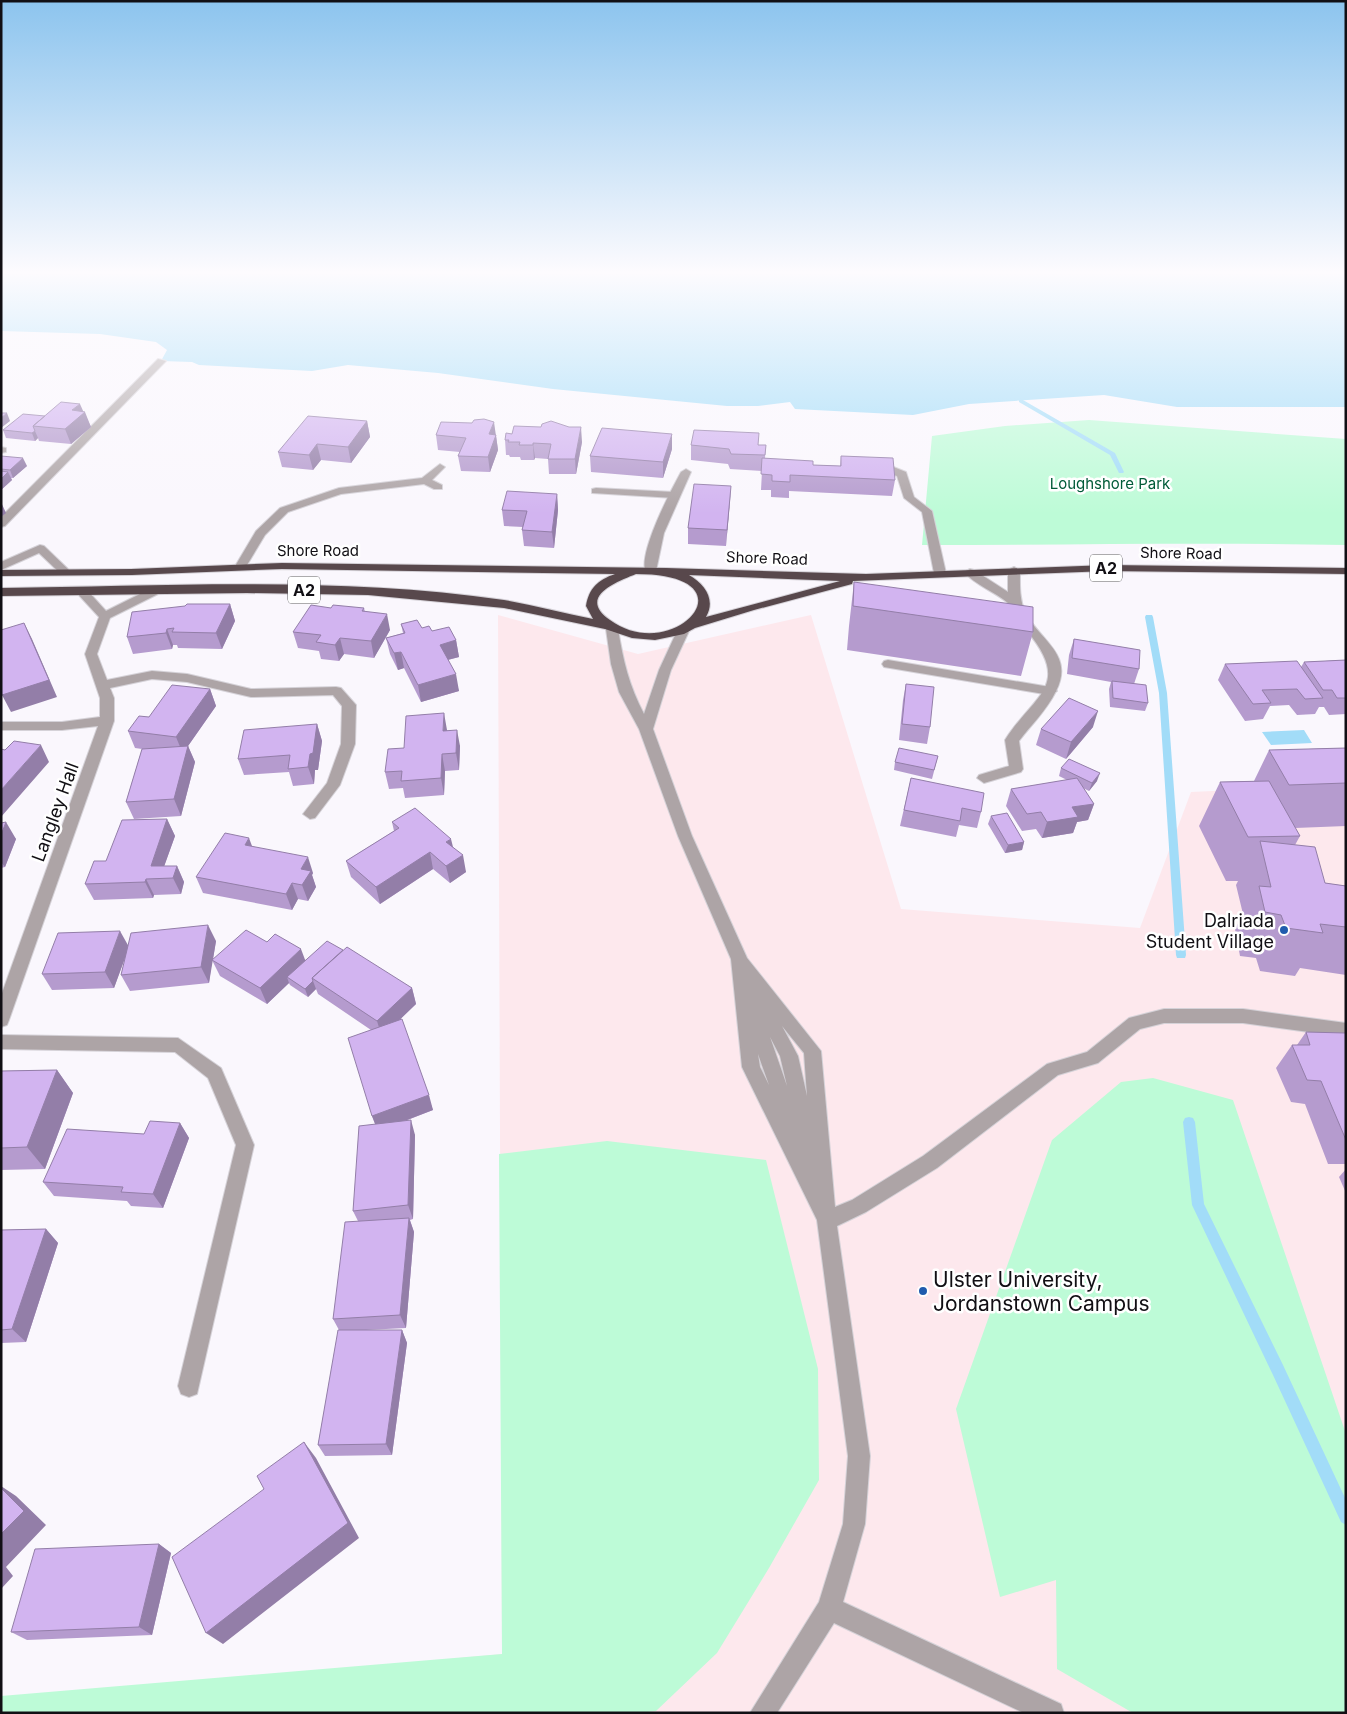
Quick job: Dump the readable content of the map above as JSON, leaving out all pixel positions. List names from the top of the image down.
{
  "streets": {
    "highway": ["Shore Road", "A2"],
    "street": ["Langley Hall"]
  },
  "crossings": [
    ["Shore Road", "A2"]
  ],
  "parks": ["Loughshore Park"],
  "places": ["Dalriada Student Village", "Ulster University, Jordanstown Campus"]
}
